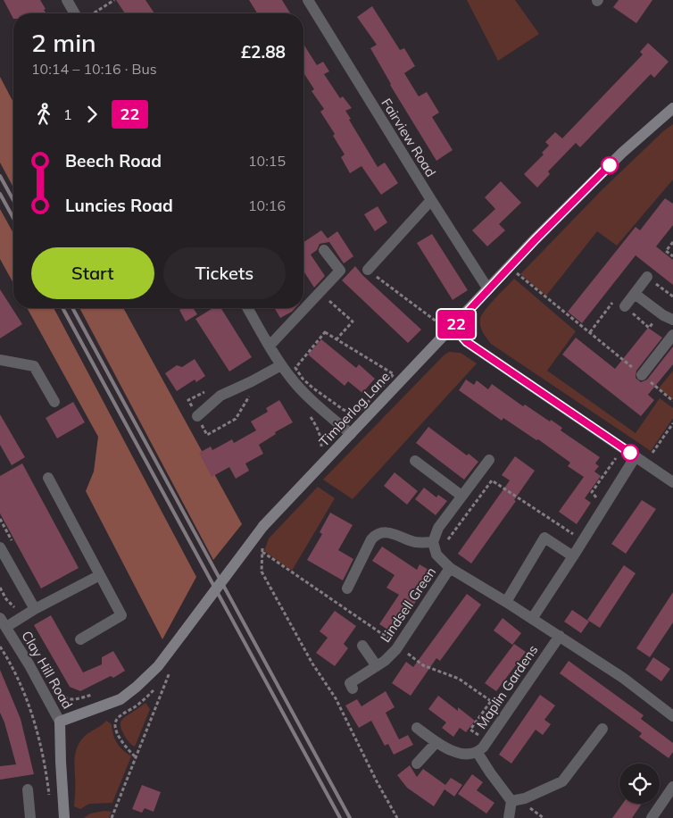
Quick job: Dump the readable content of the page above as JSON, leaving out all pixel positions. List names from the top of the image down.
{
  "streets": {
    "main road": ["Timberlog Lane", "Clay Hill Road"],
    "street": ["Fairview Road", "Lindsell Green", "Maplin Gardens"]
  },
  "crossings": [
    ["Fairview Road", "Timberlog Lane"],
    ["Timberlog Lane", "Clay Hill Road"]
  ],
  "lines": ["bus line 22"],
  "page": {
    "on_map": "22",
    "heading": ["2 min", "10:14 – 10:16 · Bus", "£2.88"],
    "legs": ["1", "22"],
    "list": [
      {
        "name": "Beech Road",
        "value": "10:15"
      },
      {
        "name": "Luncies Road",
        "value": "10:16"
      }
    ],
    "buttons": ["Start", "Tickets"]
  }
}
